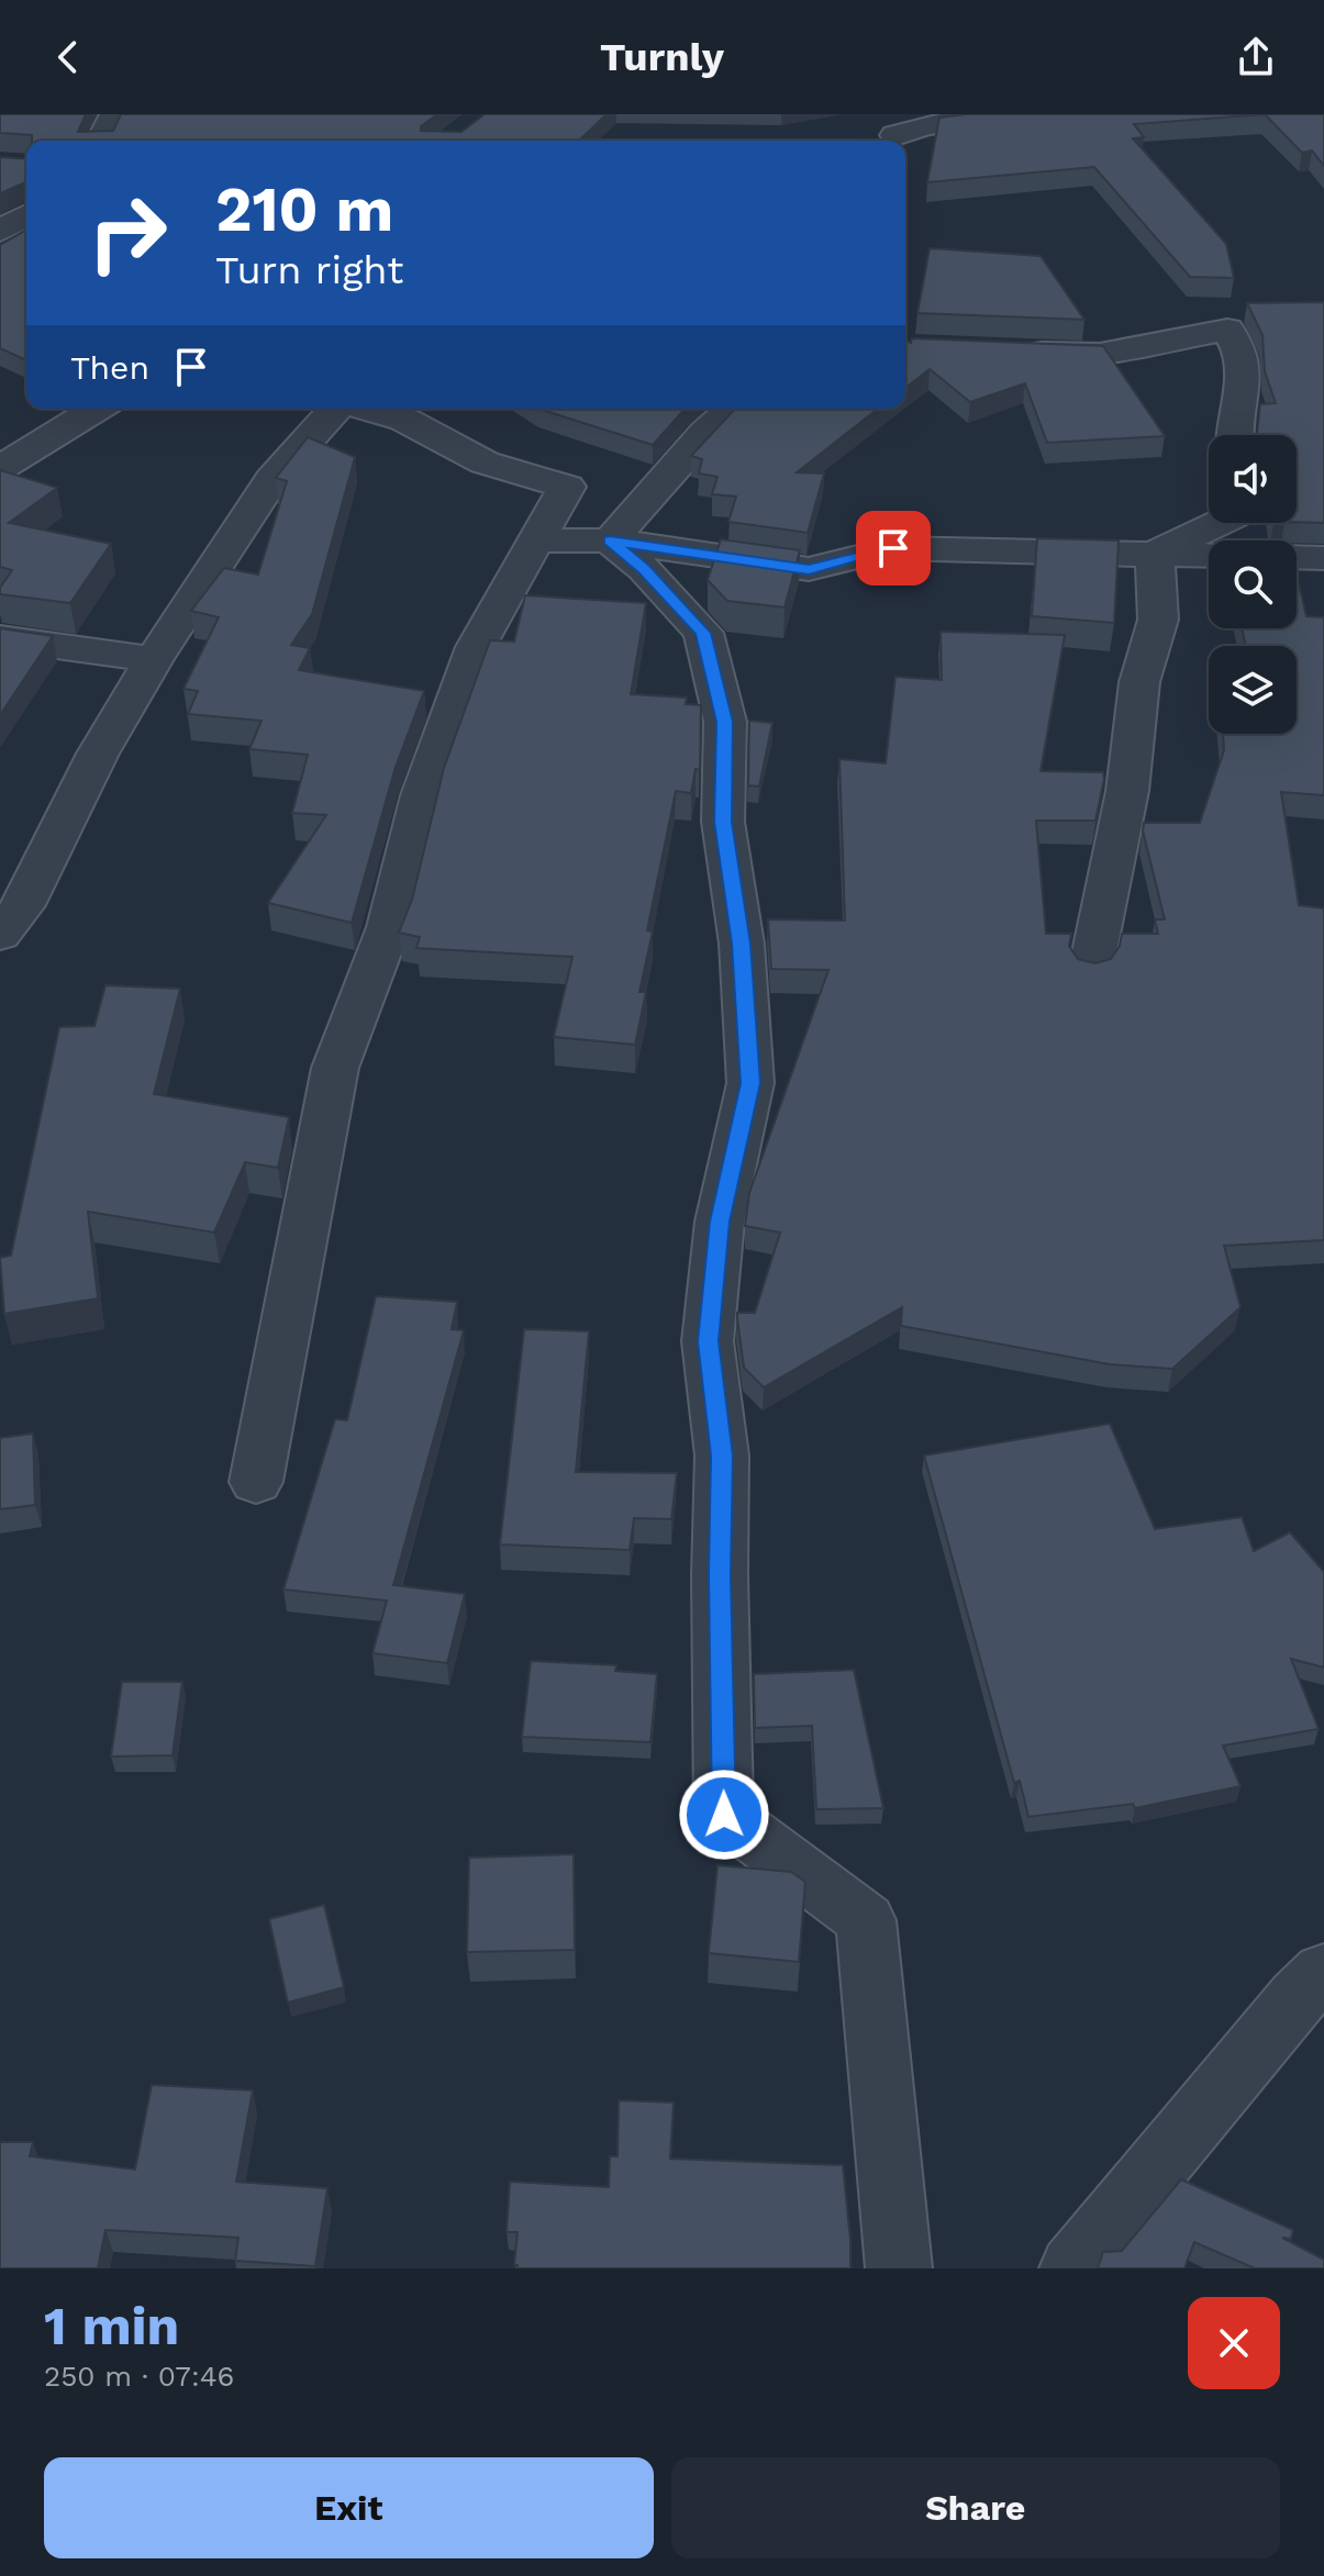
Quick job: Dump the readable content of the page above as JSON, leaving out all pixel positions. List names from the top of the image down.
{
  "page": {
    "header": "Turnly",
    "turn": ["210 m", "Turn right"],
    "then": "Then",
    "heading": ["1 min", "250 m · 07:46"],
    "buttons": ["Exit", "Share"]
  }
}
